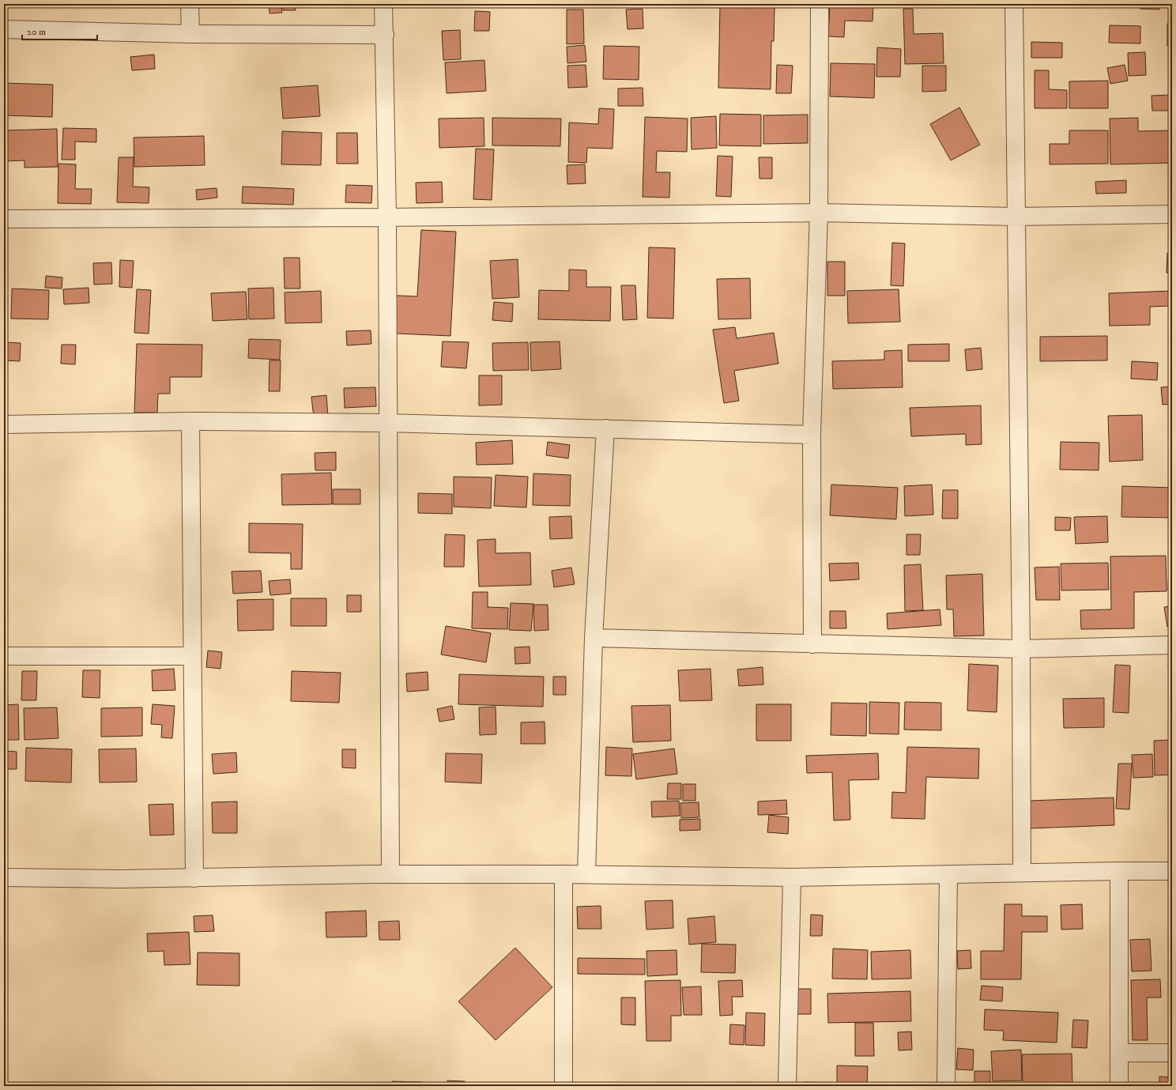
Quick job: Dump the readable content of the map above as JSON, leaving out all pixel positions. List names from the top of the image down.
{
  "scale_bar": "20 m"
}
